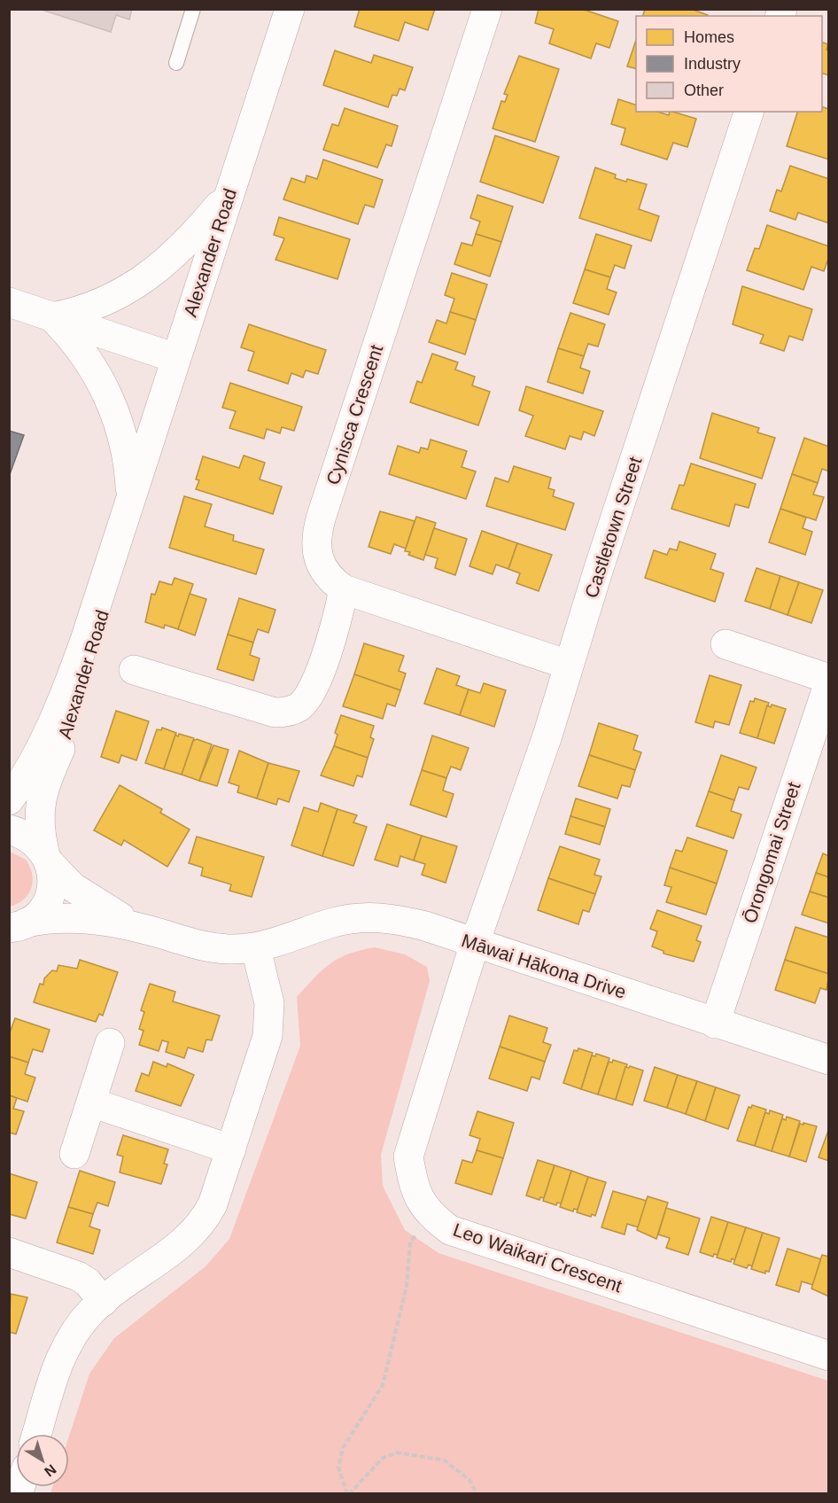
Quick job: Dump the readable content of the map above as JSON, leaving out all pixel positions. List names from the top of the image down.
{
  "streets": {
    "street": [
      "Alexander Road",
      "Cynisca Crescent",
      "Castletown Street",
      "Ōrongomai Street",
      "Māwai Hākona Drive",
      "Leo Waikari Crescent"
    ]
  },
  "crossings": [
    ["Alexander Road", "Māwai Hākona Drive"],
    ["Cynisca Crescent", "Castletown Street"],
    ["Castletown Street", "Māwai Hākona Drive"],
    ["Castletown Street", "Leo Waikari Crescent"],
    ["Ōrongomai Street", "Māwai Hākona Drive"],
    ["Māwai Hākona Drive", "Leo Waikari Crescent"]
  ],
  "legend": ["Homes", "Industry", "Other"],
  "north": "bottom right"
}
